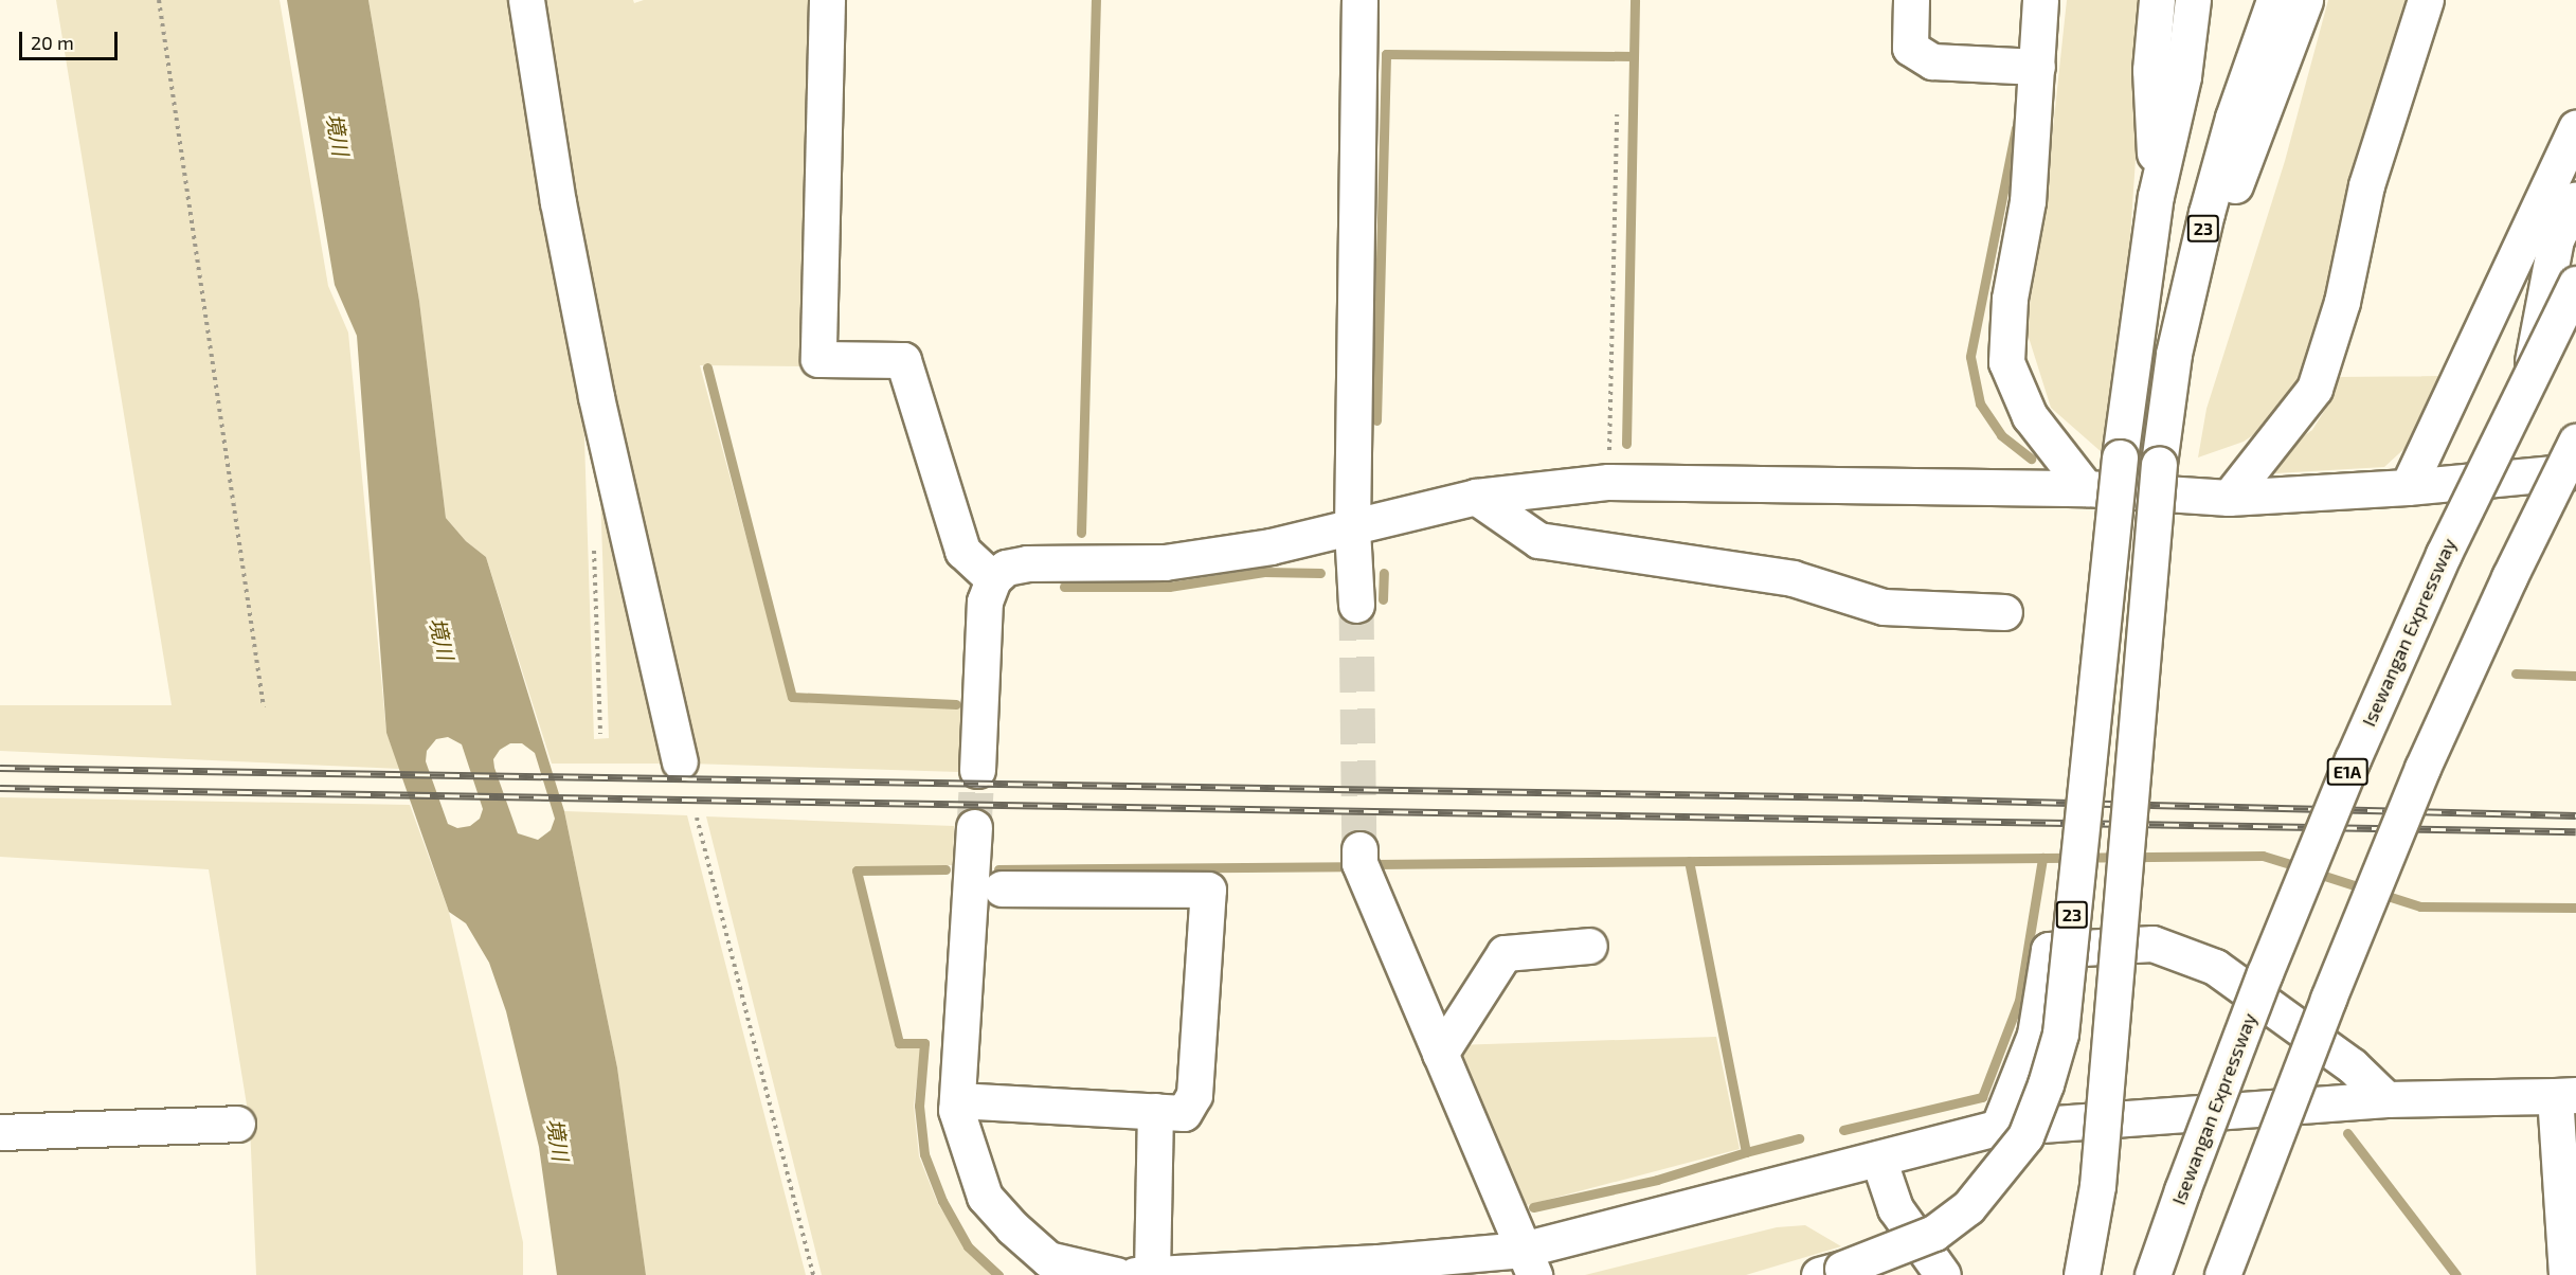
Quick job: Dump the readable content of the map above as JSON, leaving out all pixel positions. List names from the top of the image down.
{
  "streets": {
    "main road": ["23", "Isewangan Expressway", "E1A"]
  },
  "water": ["境川"],
  "scale_bar": "20 m"
}
